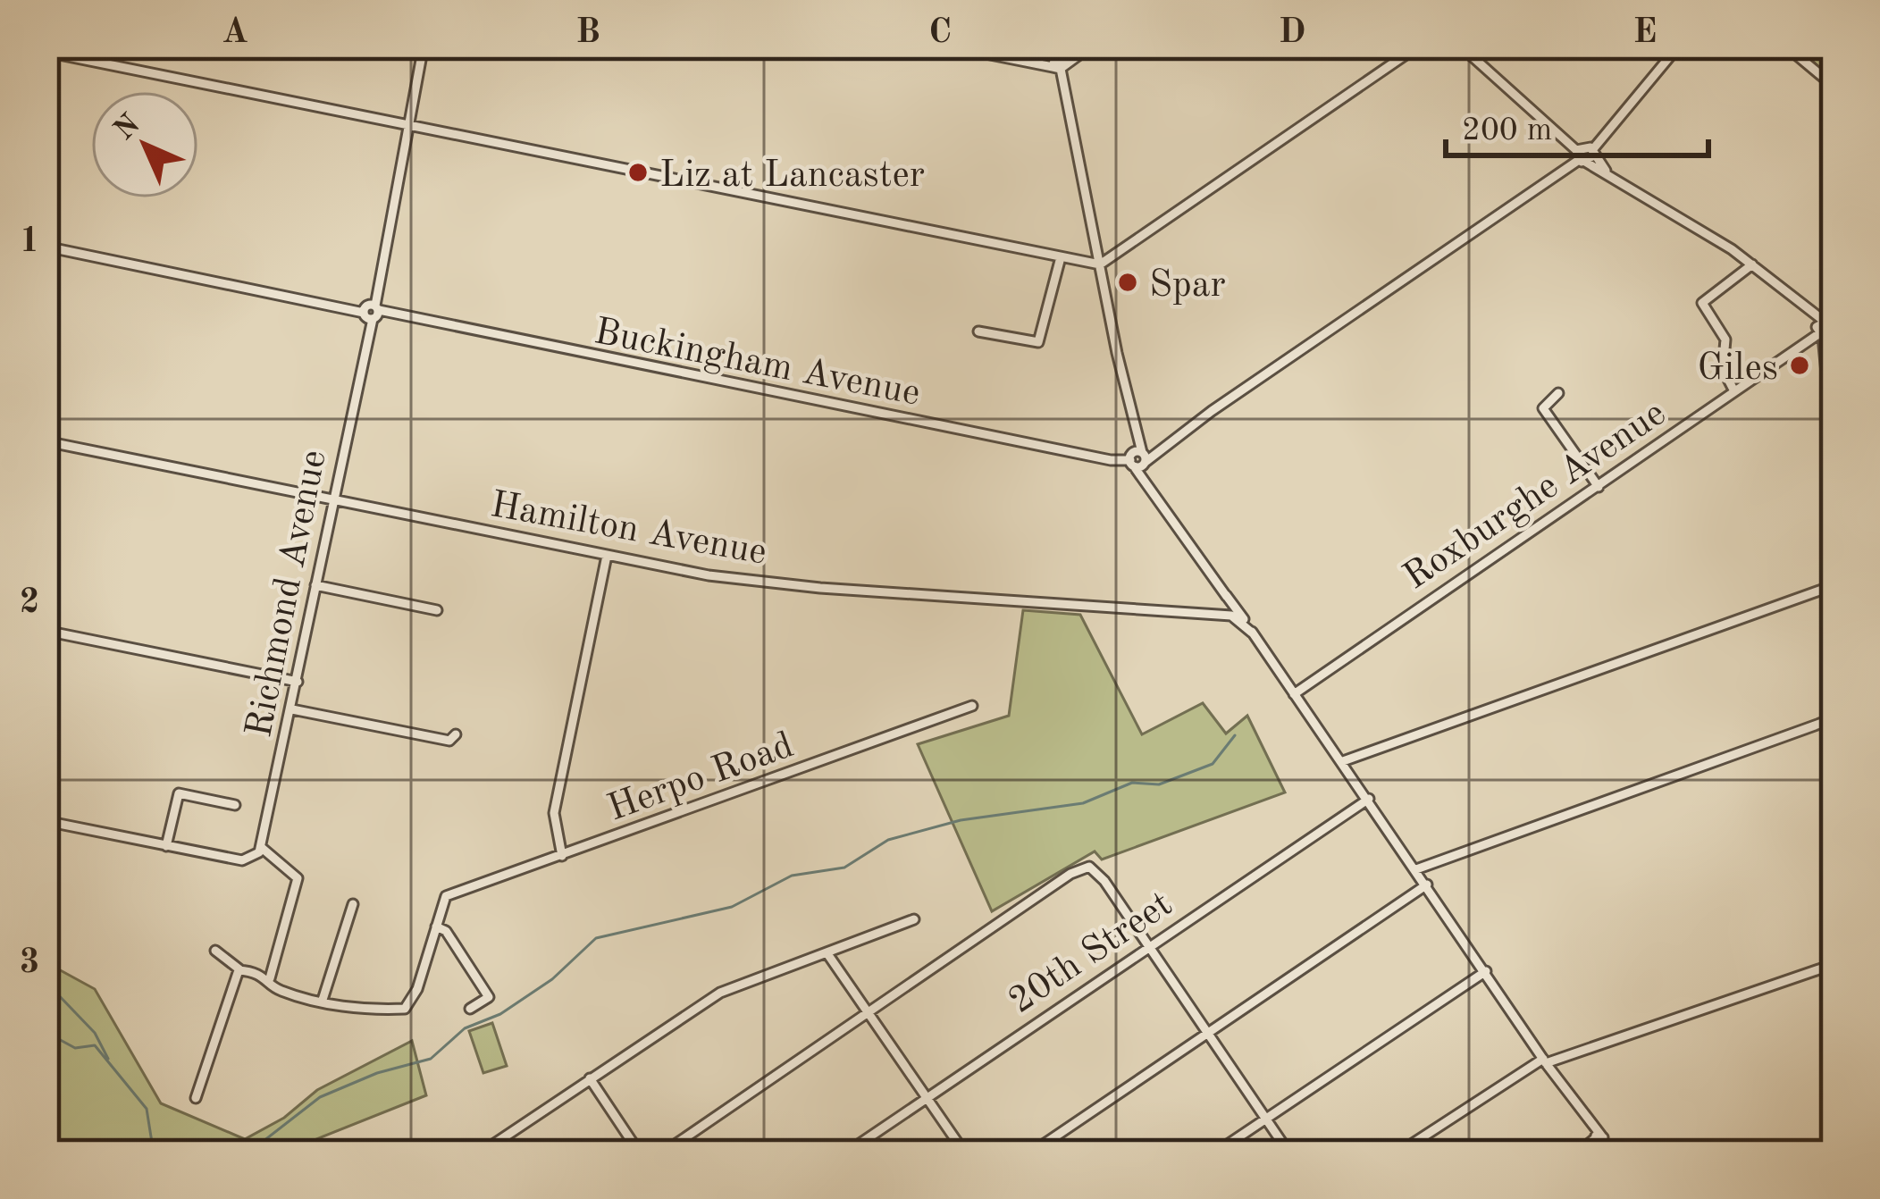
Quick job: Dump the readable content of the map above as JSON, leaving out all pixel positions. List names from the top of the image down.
{
  "streets": {
    "street": [
      "Buckingham Avenue",
      "Roxburghe Avenue",
      "Hamilton Avenue",
      "Richmond Avenue",
      "Herpo Road",
      "20th Street"
    ]
  },
  "crossings": [
    ["Buckingham Avenue", "Richmond Avenue"],
    ["Hamilton Avenue", "Richmond Avenue"]
  ],
  "places": ["Liz at Lancaster", "Spar", "Giles"],
  "scale_bar": "200 m",
  "north": "top left",
  "grid": {
    "columns": [
      "A",
      "B",
      "C",
      "D",
      "E"
    ],
    "rows": ["1", "2", "3"]
  }
}
